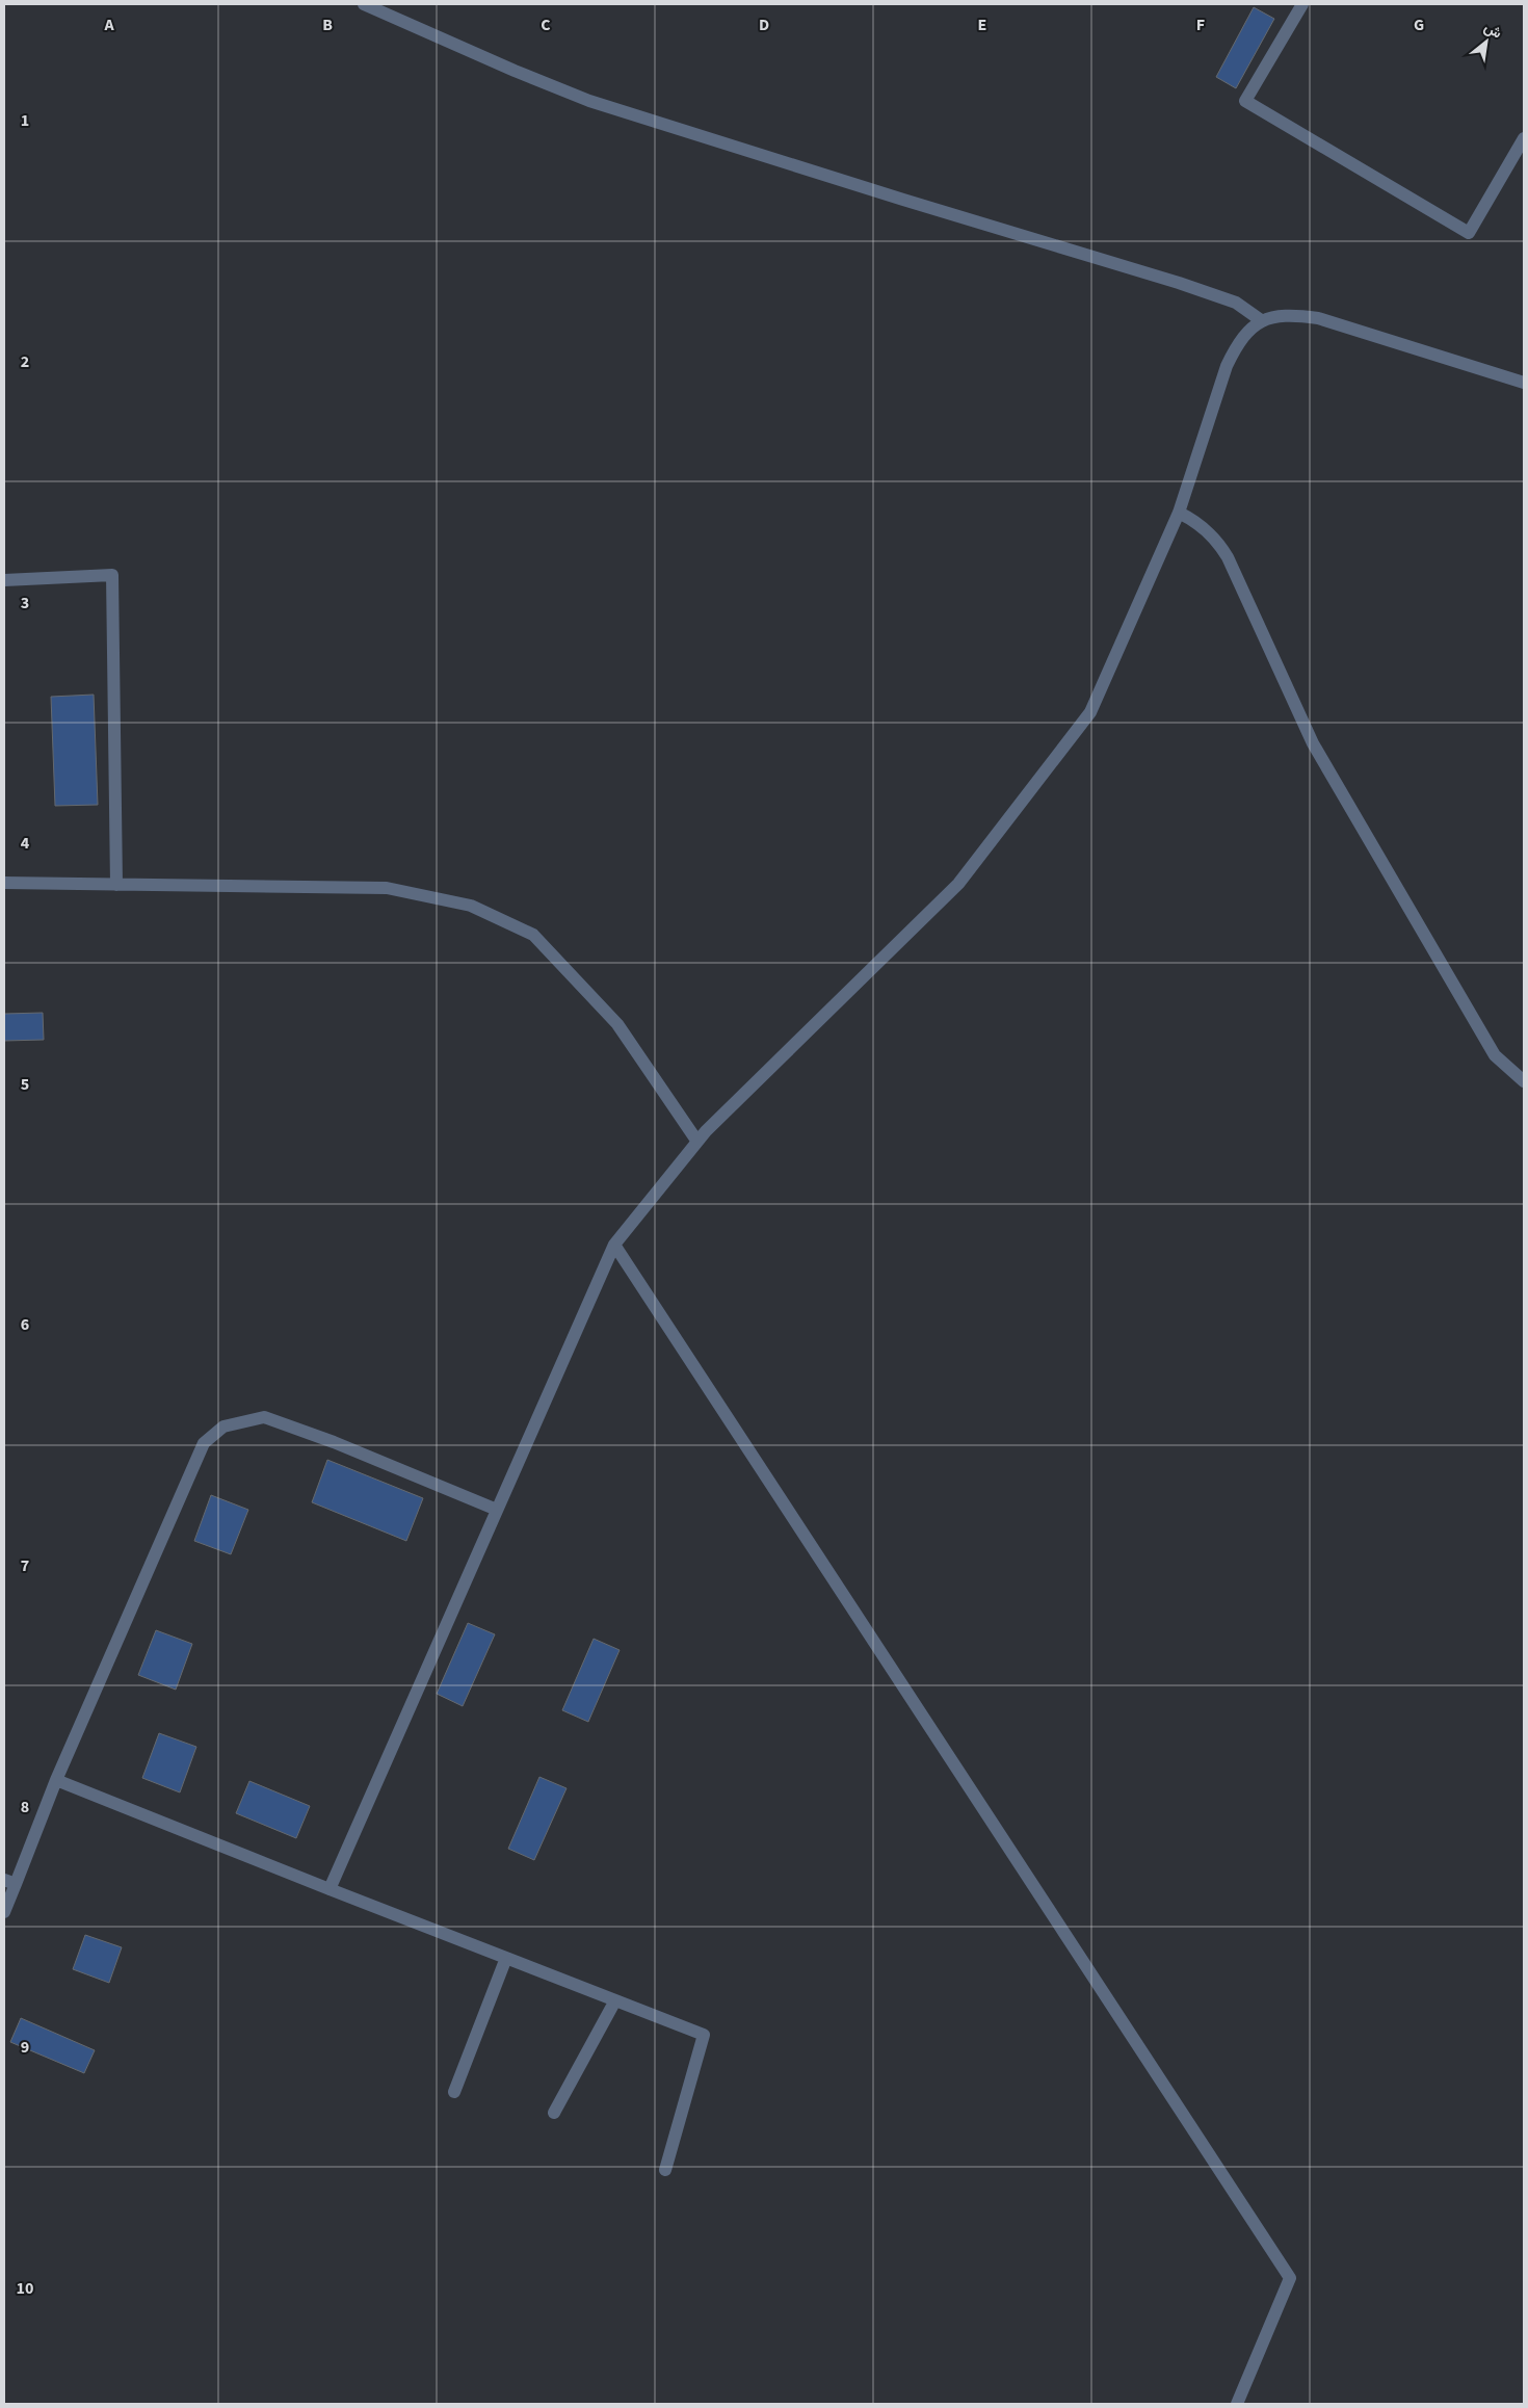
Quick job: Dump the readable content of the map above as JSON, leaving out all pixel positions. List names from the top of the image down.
{
  "north": "top right",
  "grid": {
    "columns": [
      "A",
      "B",
      "C",
      "D",
      "E",
      "F",
      "G"
    ],
    "rows": [
      "1",
      "2",
      "3",
      "4",
      "5",
      "6",
      "7",
      "8",
      "9",
      "10"
    ]
  }
}
